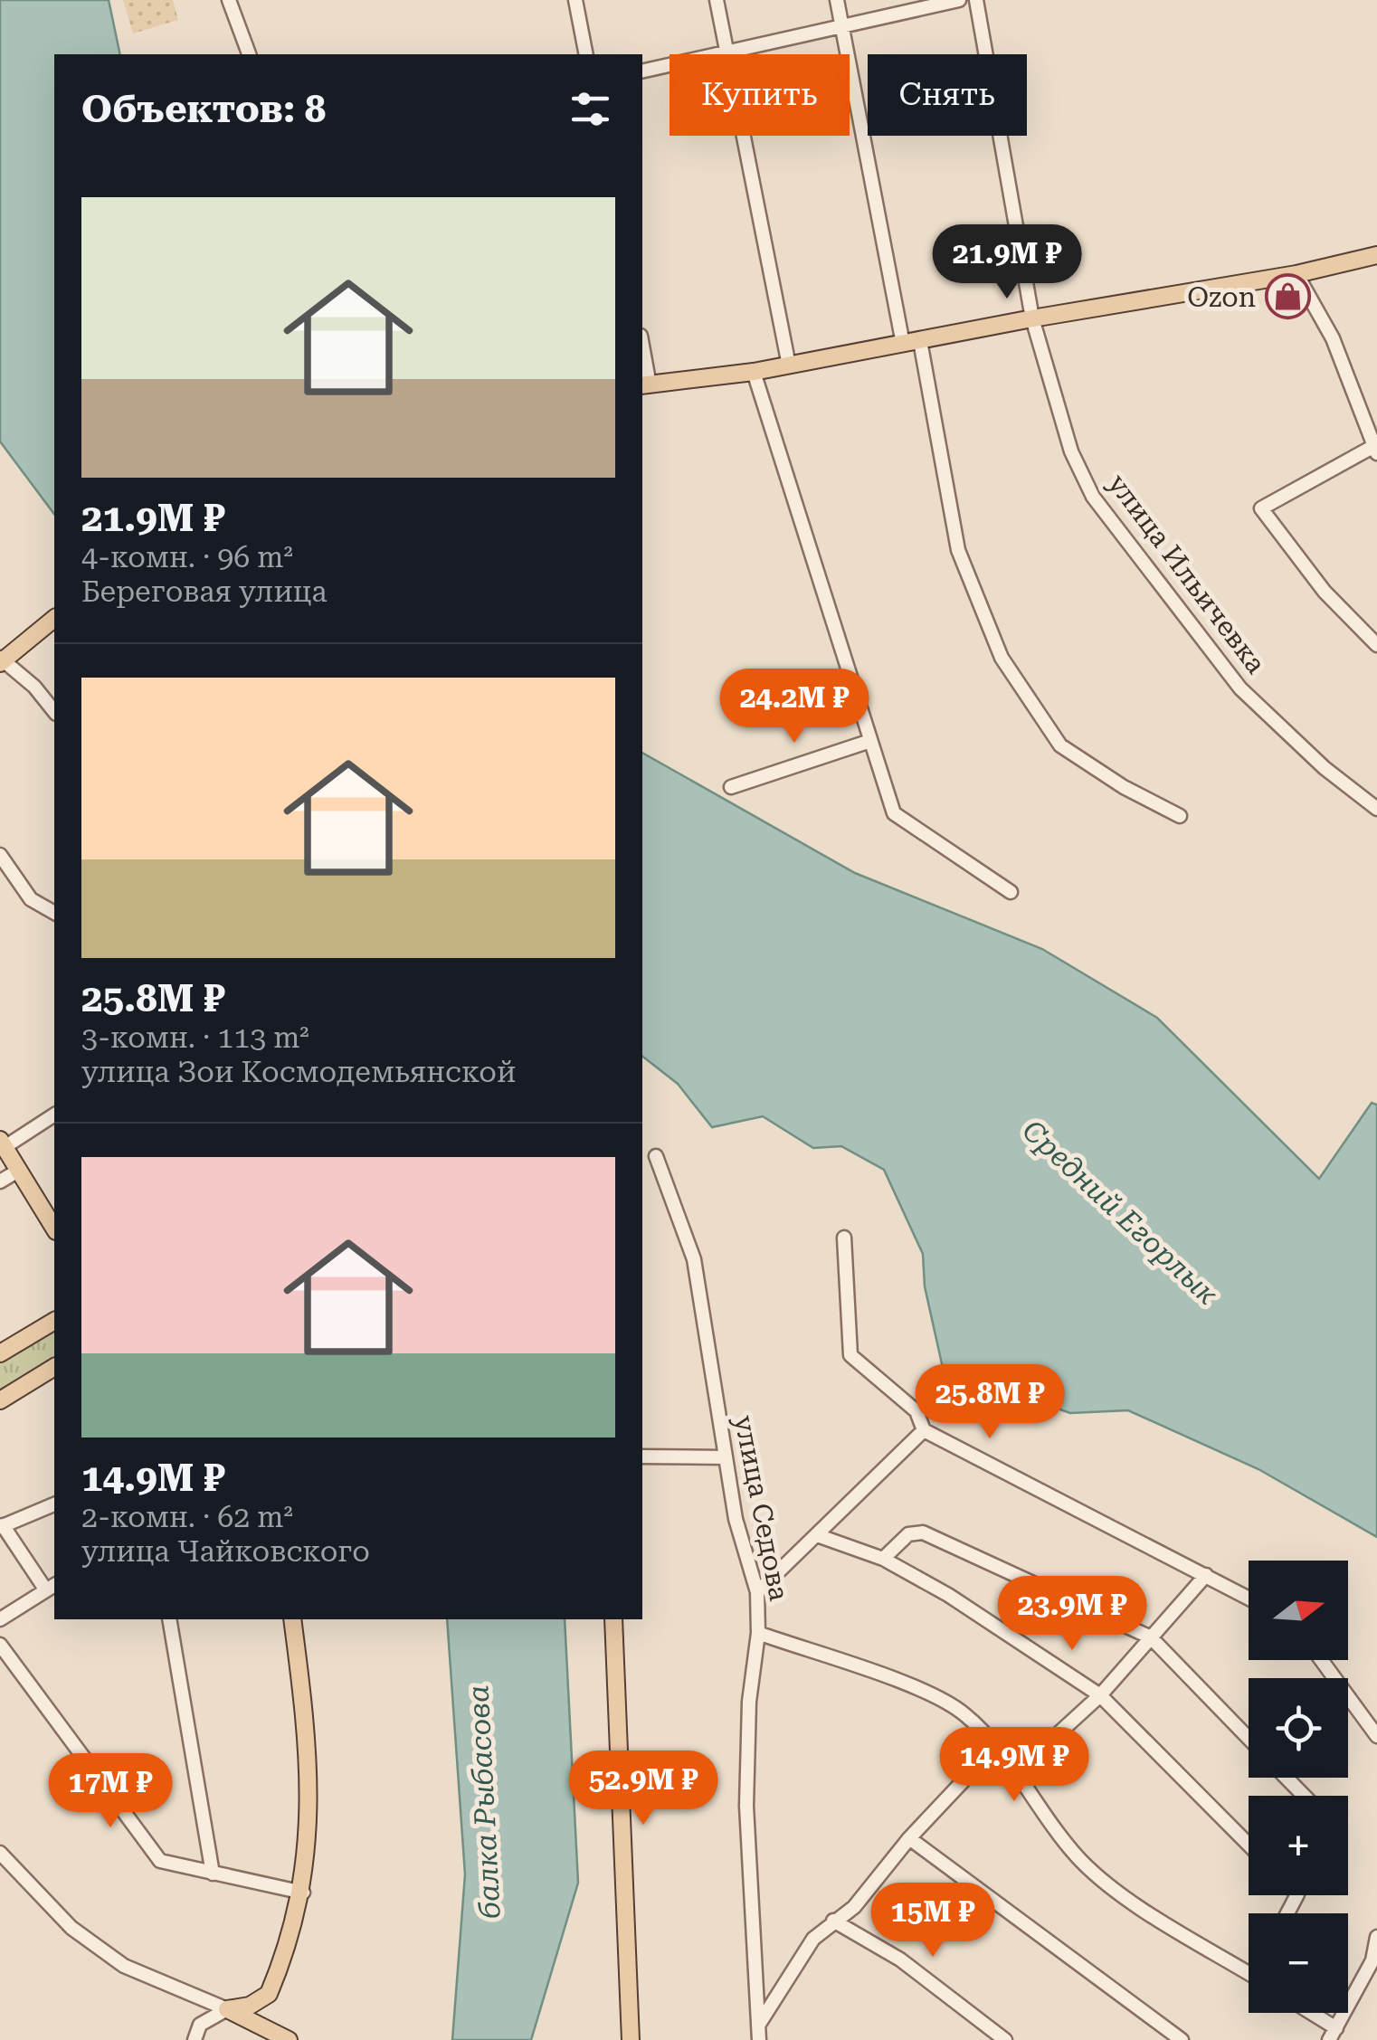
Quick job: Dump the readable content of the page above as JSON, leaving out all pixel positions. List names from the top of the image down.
{
  "streets": {
    "street": ["улица Ильичевка", "улица Седова"]
  },
  "water": ["Средний Егорлык", "балка Рыбасова"],
  "places": {
    "shop": ["Ozon"]
  },
  "north": "right",
  "page": {
    "chip": ["Купить", "Снять"],
    "heading": "Объектов: 8",
    "list": [
      {
        "name": "21.9M ₽",
        "note": "4-комн. · 96 m² · Береговая улица"
      },
      {
        "name": "25.8M ₽",
        "note": "3-комн. · 113 m² · улица Зои Космодемьянской"
      },
      {
        "name": "14.9M ₽",
        "note": "2-комн. · 62 m² · улица Чайковского"
      }
    ],
    "price": [
      "21.9M ₽",
      "24.2M ₽",
      "25.8M ₽",
      "23.9M ₽",
      "14.9M ₽",
      "52.9M ₽",
      "17M ₽",
      "15M ₽"
    ],
    "map_buttons": ["+", "−"]
  }
}
